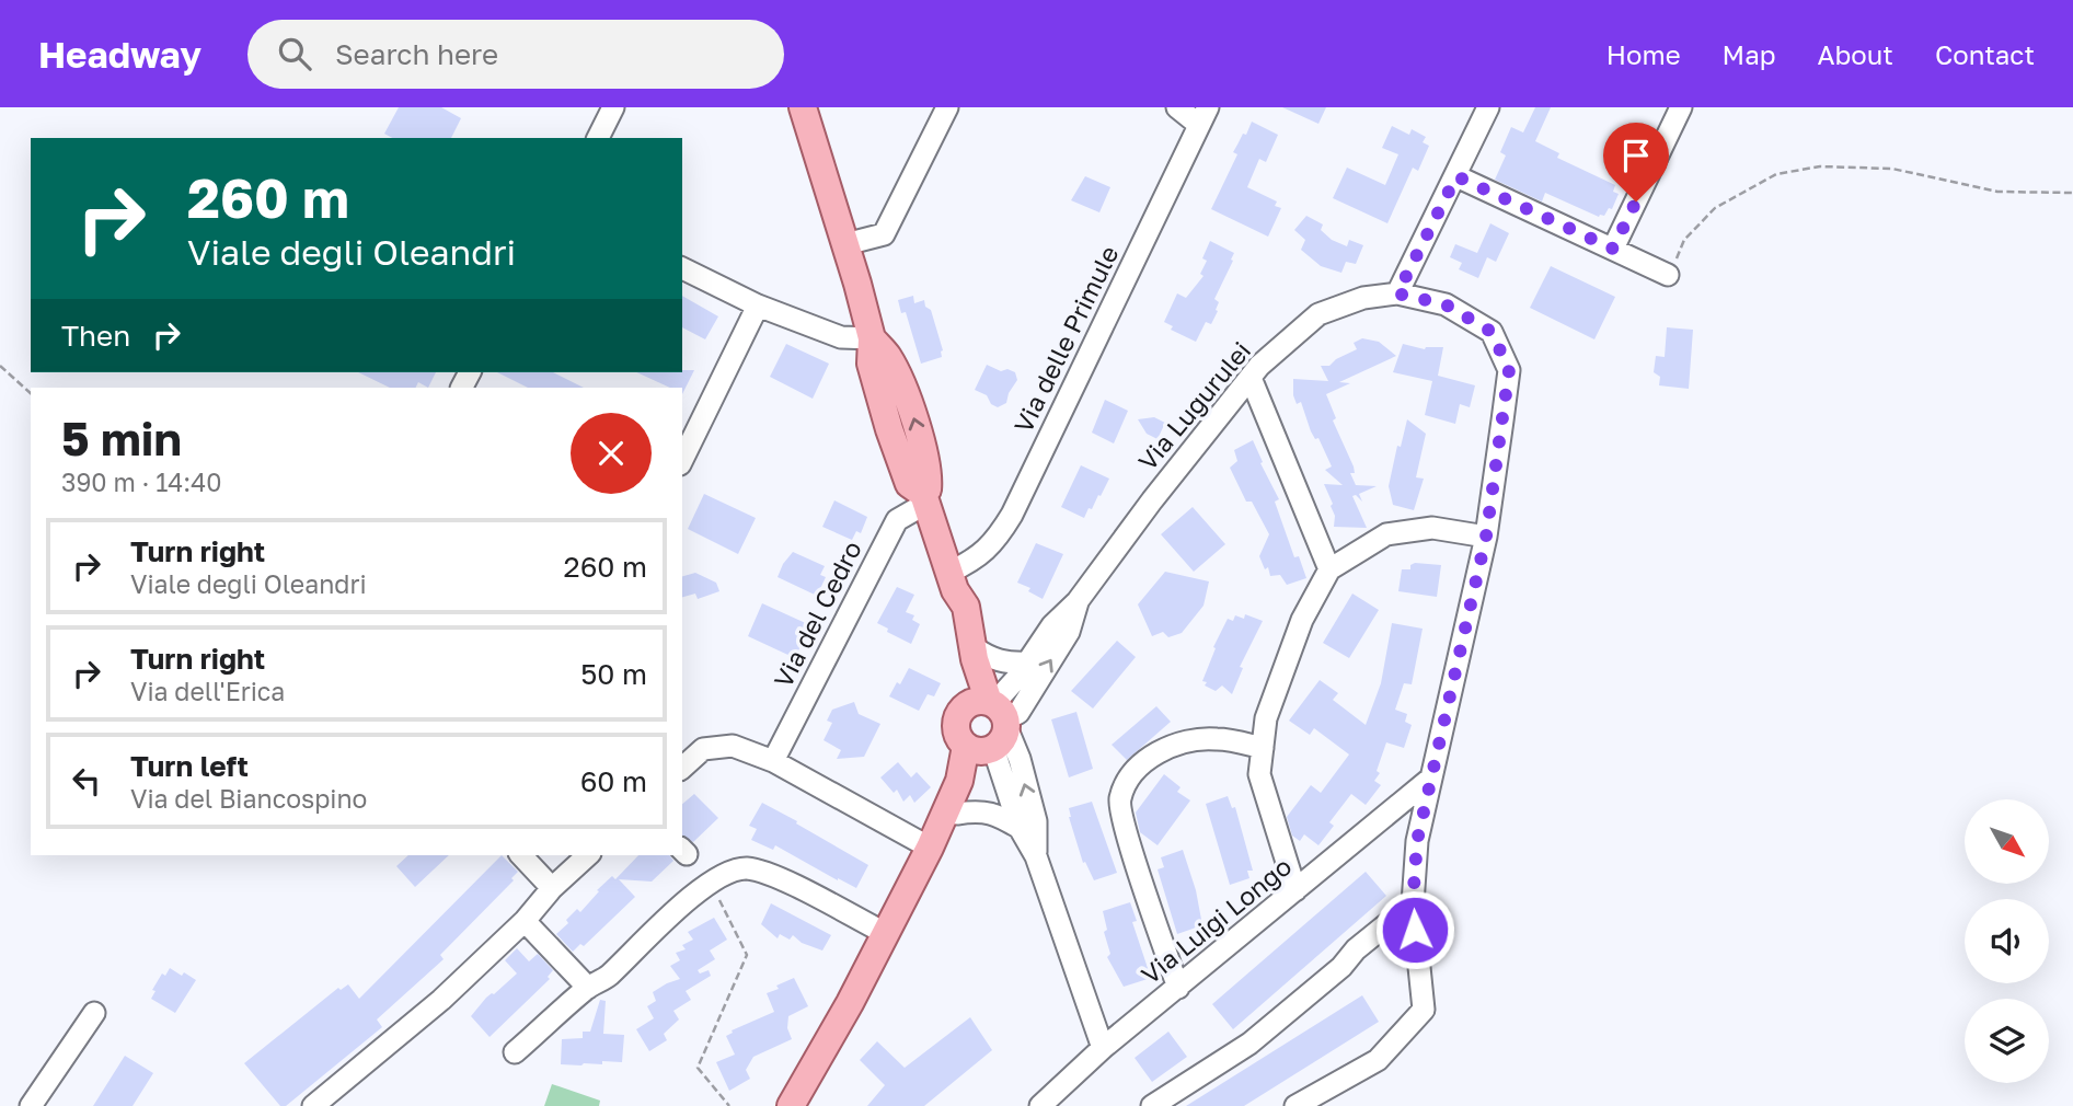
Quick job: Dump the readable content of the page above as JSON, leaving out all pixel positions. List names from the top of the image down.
{
  "streets": {
    "street": [
      "Via delle Primule",
      "Via Lugurulei",
      "Via del Cedro",
      "Via Luigi Longo"
    ]
  },
  "crossings": [
    ["Via Lugurulei", "Via Luigi Longo"]
  ],
  "north": "bottom right",
  "page": {
    "header": "Headway",
    "search": "Search here",
    "nav": [
      "Home",
      "Map",
      "About",
      "Contact"
    ],
    "turn": ["260 m", "Viale degli Oleandri"],
    "then": "Then",
    "heading": ["5 min", "390 m · 14:40"],
    "list": [
      {
        "name": "Turn right",
        "note": "Viale degli Oleandri",
        "value": "260 m"
      },
      {
        "name": "Turn right",
        "note": "Via dell'Erica",
        "value": "50 m"
      },
      {
        "name": "Turn left",
        "note": "Via del Biancospino",
        "value": "60 m"
      }
    ]
  }
}
